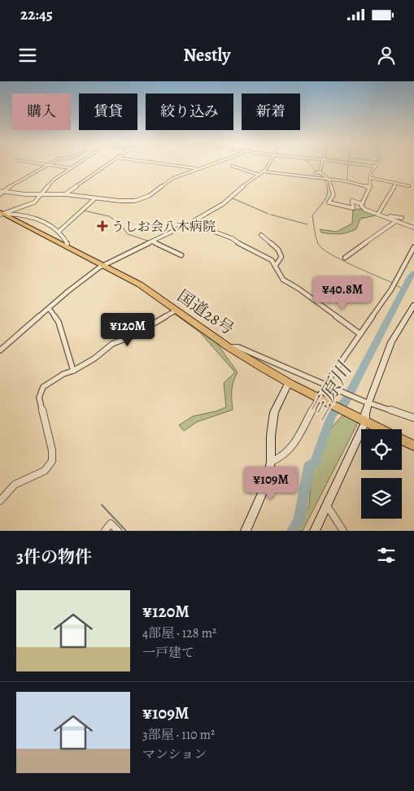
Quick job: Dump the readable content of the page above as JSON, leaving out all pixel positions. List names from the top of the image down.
{
  "streets": {
    "highway": ["国道28号"]
  },
  "water": ["三原川"],
  "places": {
    "health": ["うしお会八木病院"]
  },
  "page": {
    "status": "22:45",
    "header": "Nestly",
    "chip": [
      "購入",
      "賃貸",
      "絞り込み",
      "新着"
    ],
    "price": ["¥40.8M", "¥120M", "¥109M"],
    "heading": "3件の物件",
    "list": [
      {
        "name": "¥120M",
        "note": "4部屋 · 128 m² · 一戸建て"
      },
      {
        "name": "¥109M",
        "note": "3部屋 · 110 m² · マンション"
      }
    ]
  }
}
